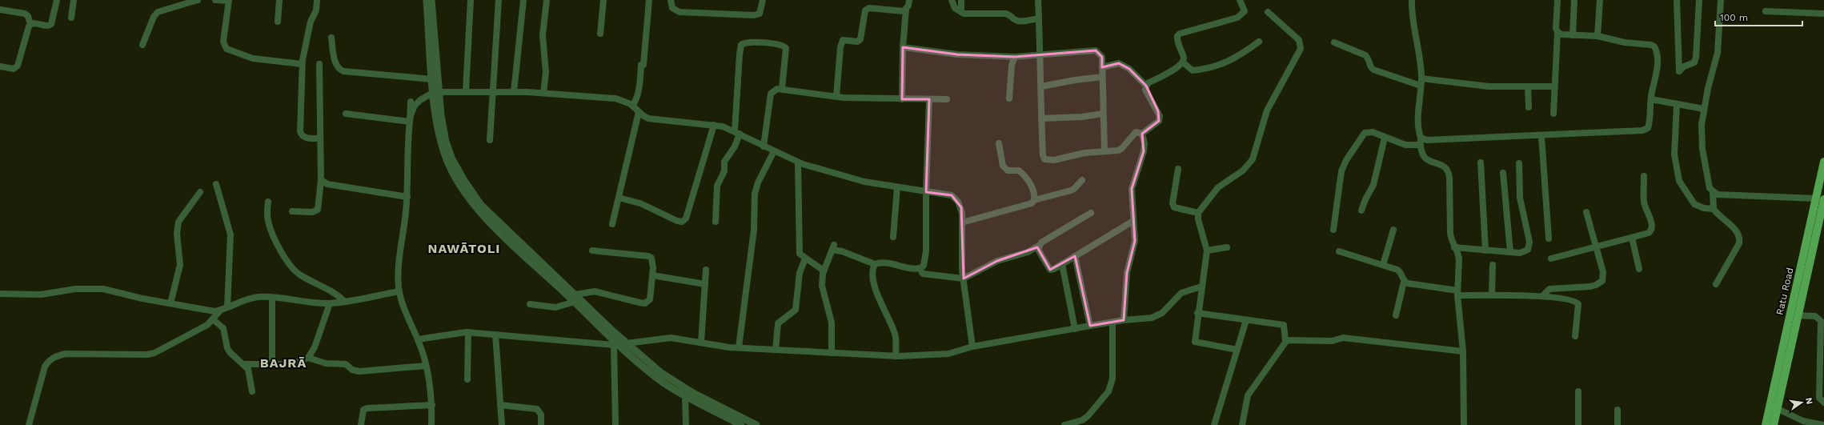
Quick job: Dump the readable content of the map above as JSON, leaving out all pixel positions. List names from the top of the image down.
{
  "streets": {
    "main road": ["Ratu Road"]
  },
  "districts": ["NAWĀTOLI", "BAJRĀ"],
  "scale_bar": "100 m",
  "north": "right"
}
